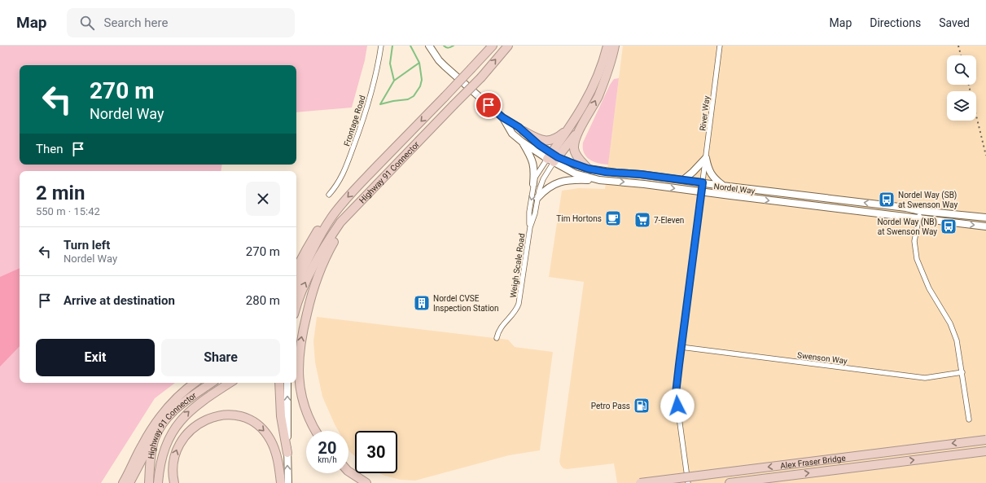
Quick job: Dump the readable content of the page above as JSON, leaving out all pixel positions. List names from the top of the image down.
{
  "streets": {
    "highway": ["Highway 91 Connector", "Alex Fraser Bridge"],
    "street": [
      "River Way",
      "Frontage Road",
      "Nordel Way",
      "Weigh Scale Road",
      "Swenson Way"
    ]
  },
  "crossings": [
    ["River Way", "Nordel Way"],
    ["River Way", "Swenson Way"],
    ["Nordel Way", "Weigh Scale Road"]
  ],
  "places": {
    "bus stop": ["Nordel Way (SB) at Swenson Way", "Nordel Way (NB) at Swenson Way"],
    "cafe": ["Tim Hortons"],
    "supermarket": ["7-Eleven"],
    "building": ["Nordel CVSE Inspection Station"],
    "fuel station": ["Petro Pass"]
  },
  "page": {
    "header": "Map",
    "search": "Search here",
    "nav": ["Map", "Directions", "Saved"],
    "turn": ["270 m", "Nordel Way"],
    "then": "Then",
    "heading": ["2 min", "550 m · 15:42"],
    "list": [
      {
        "name": "Turn left",
        "note": "Nordel Way",
        "value": "270 m"
      },
      {
        "name": "Arrive at destination",
        "value": "280 m"
      }
    ],
    "buttons": ["Exit", "Share"],
    "speed": "20 km/h",
    "limit": "30"
  }
}
